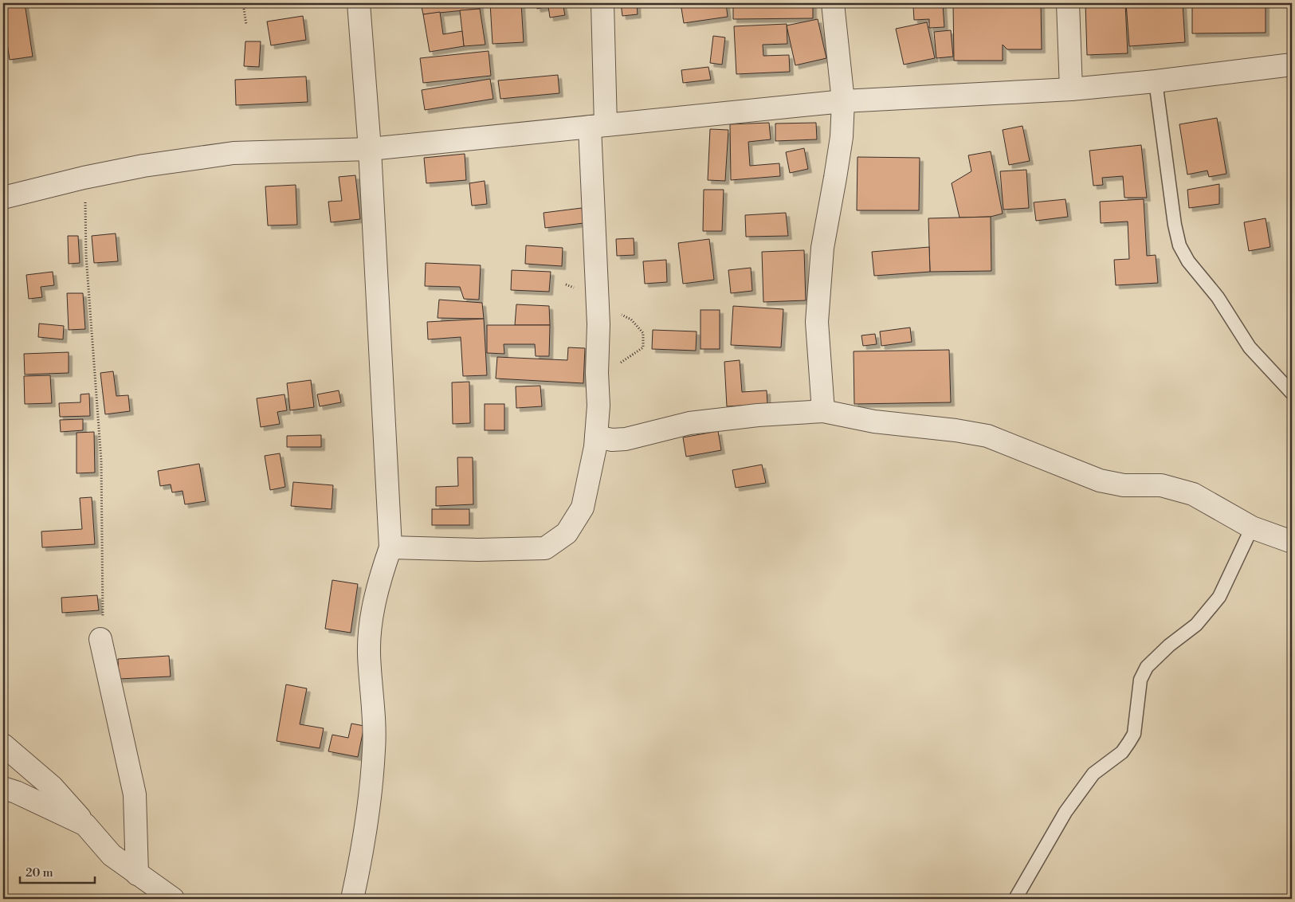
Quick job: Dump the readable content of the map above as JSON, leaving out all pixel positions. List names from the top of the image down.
{
  "scale_bar": "20 m"
}
